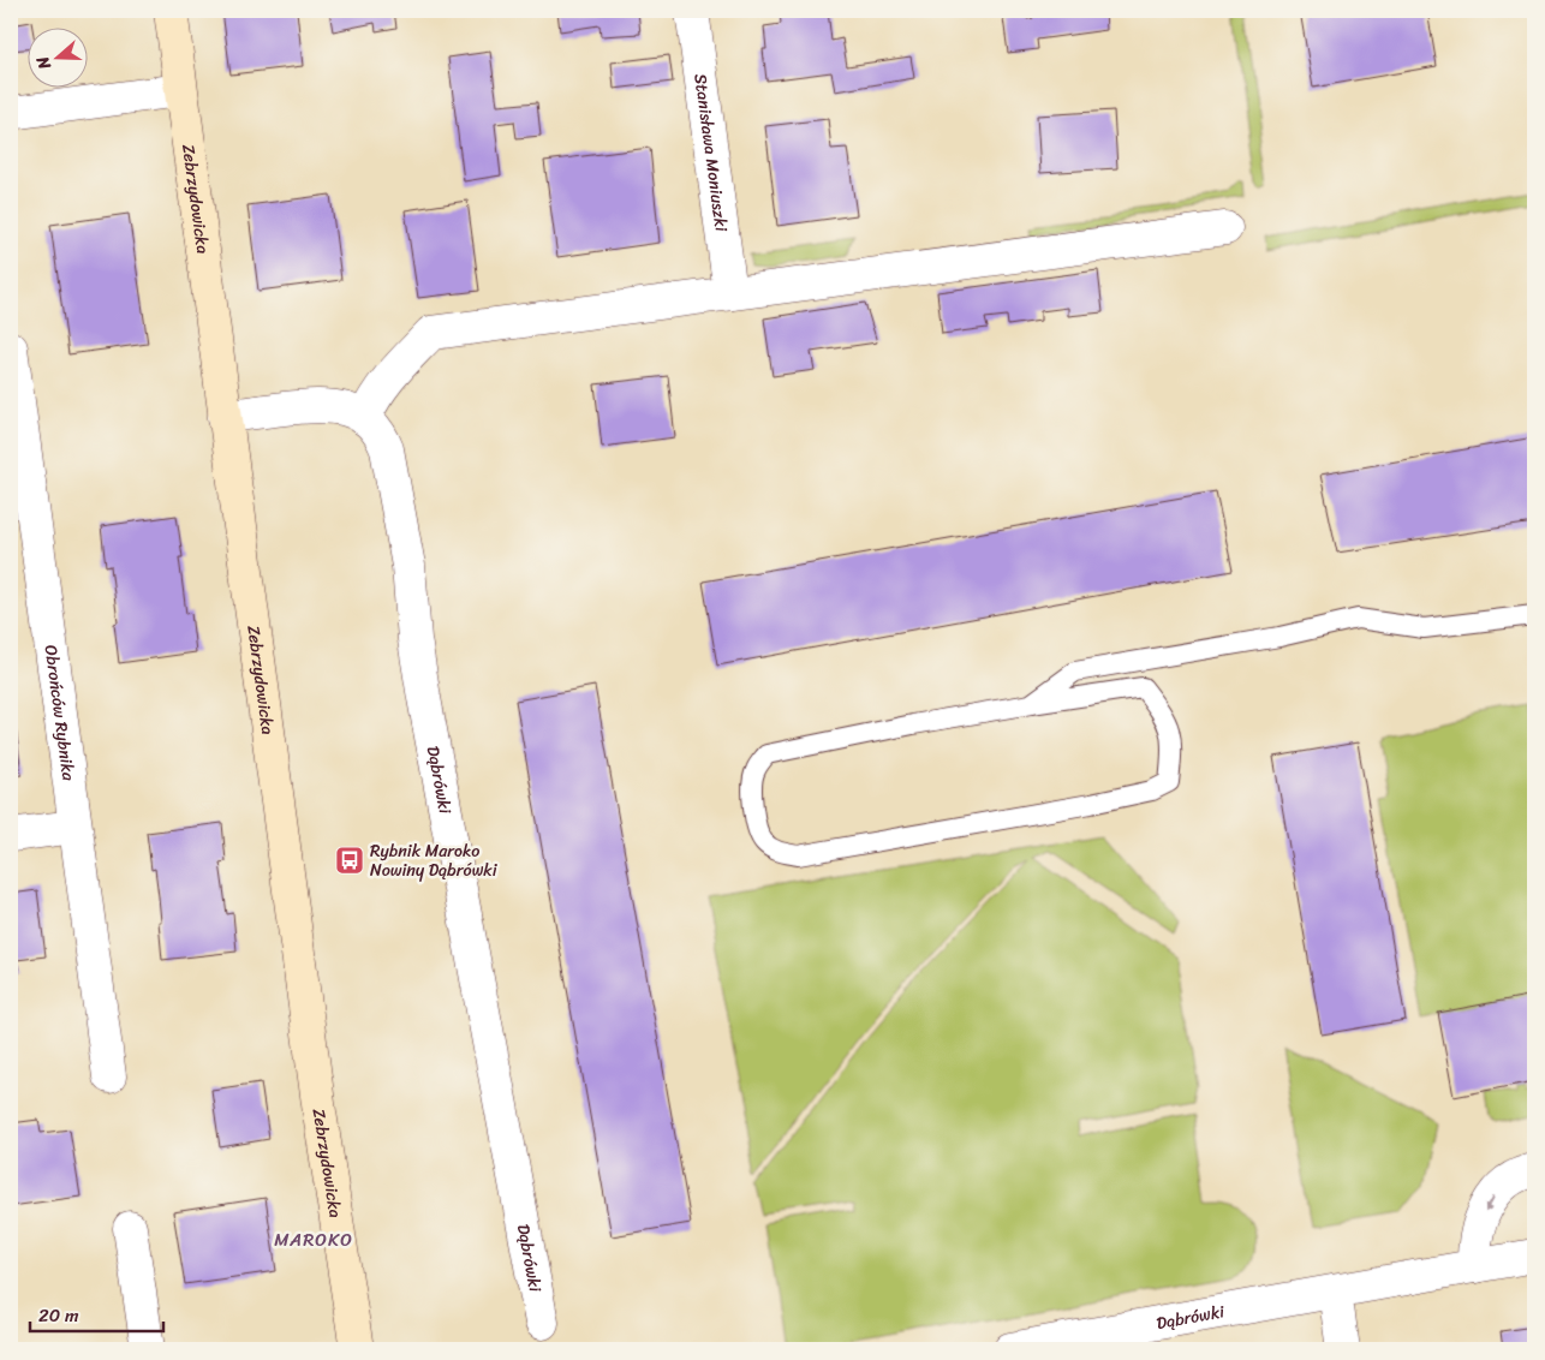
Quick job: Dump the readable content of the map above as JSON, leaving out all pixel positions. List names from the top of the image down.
{
  "streets": {
    "street": [
      "Stanisława Moniuszki",
      "Zebrzydowicka",
      "Obrońców Rybnika",
      "Dąbrówki"
    ]
  },
  "crossings": [
    ["Zebrzydowicka", "Dąbrówki"]
  ],
  "districts": ["MAROKO"],
  "places": {
    "bus stop": ["Rybnik Maroko Nowiny Dąbrówki"]
  },
  "scale_bar": "20 m",
  "north": "left"
}
